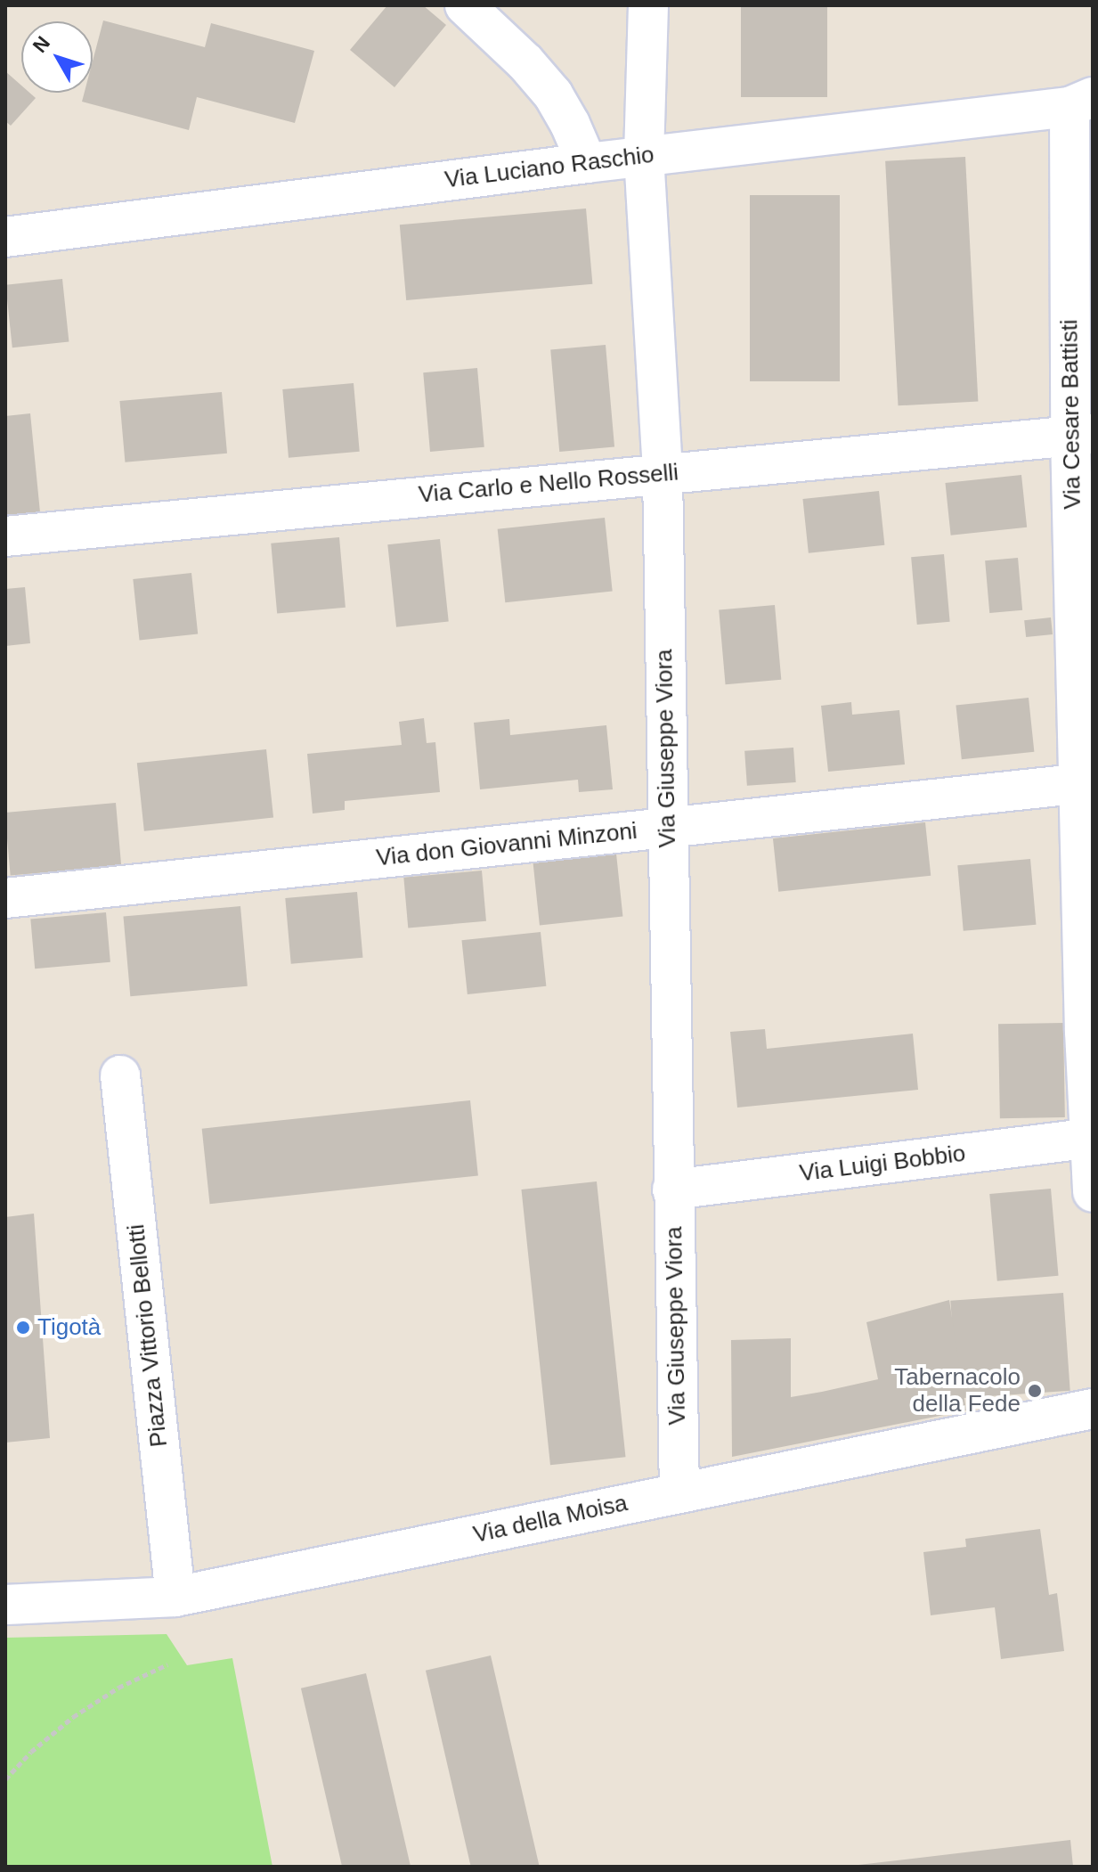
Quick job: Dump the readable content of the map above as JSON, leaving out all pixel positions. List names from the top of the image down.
{
  "streets": {
    "street": [
      "Via Luciano Raschio",
      "Via Cesare Battisti",
      "Via Carlo e Nello Rosselli",
      "Via Giuseppe Viora",
      "Via don Giovanni Minzoni",
      "Via Luigi Bobbio",
      "Piazza Vittorio Bellotti",
      "Via della Moisa"
    ]
  },
  "crossings": [
    ["Via Luciano Raschio", "Via Cesare Battisti"],
    ["Via Luciano Raschio", "Via Giuseppe Viora"],
    ["Via Cesare Battisti", "Via Carlo e Nello Rosselli"],
    ["Via Cesare Battisti", "Via don Giovanni Minzoni"],
    ["Via Cesare Battisti", "Via Luigi Bobbio"],
    ["Via Carlo e Nello Rosselli", "Via Giuseppe Viora"],
    ["Via Giuseppe Viora", "Via don Giovanni Minzoni"],
    ["Via Giuseppe Viora", "Via Luigi Bobbio"],
    ["Via Giuseppe Viora", "Via della Moisa"],
    ["Piazza Vittorio Bellotti", "Via della Moisa"]
  ],
  "places": ["Tigotà", "Tabernacolo della Fede"],
  "north": "top left"
}
